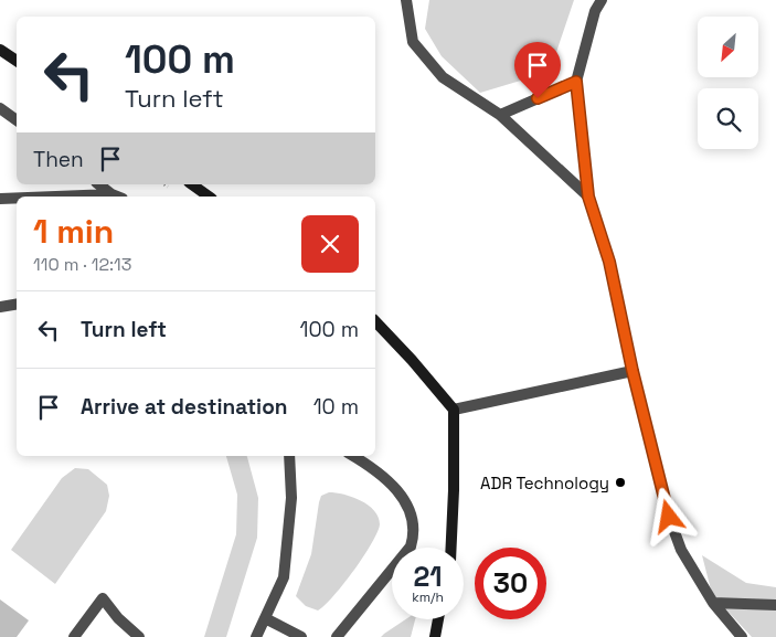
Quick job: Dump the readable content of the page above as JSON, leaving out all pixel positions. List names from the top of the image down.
{
  "places": ["ADR Technology"],
  "north": "bottom left",
  "page": {
    "turn": ["100 m", "Turn left"],
    "then": "Then",
    "heading": ["1 min", "110 m · 12:13"],
    "list": [
      {
        "name": "Turn left",
        "value": "100 m"
      },
      {
        "name": "Arrive at destination",
        "value": "10 m"
      }
    ],
    "speed": "21 km/h",
    "limit": "30"
  }
}
